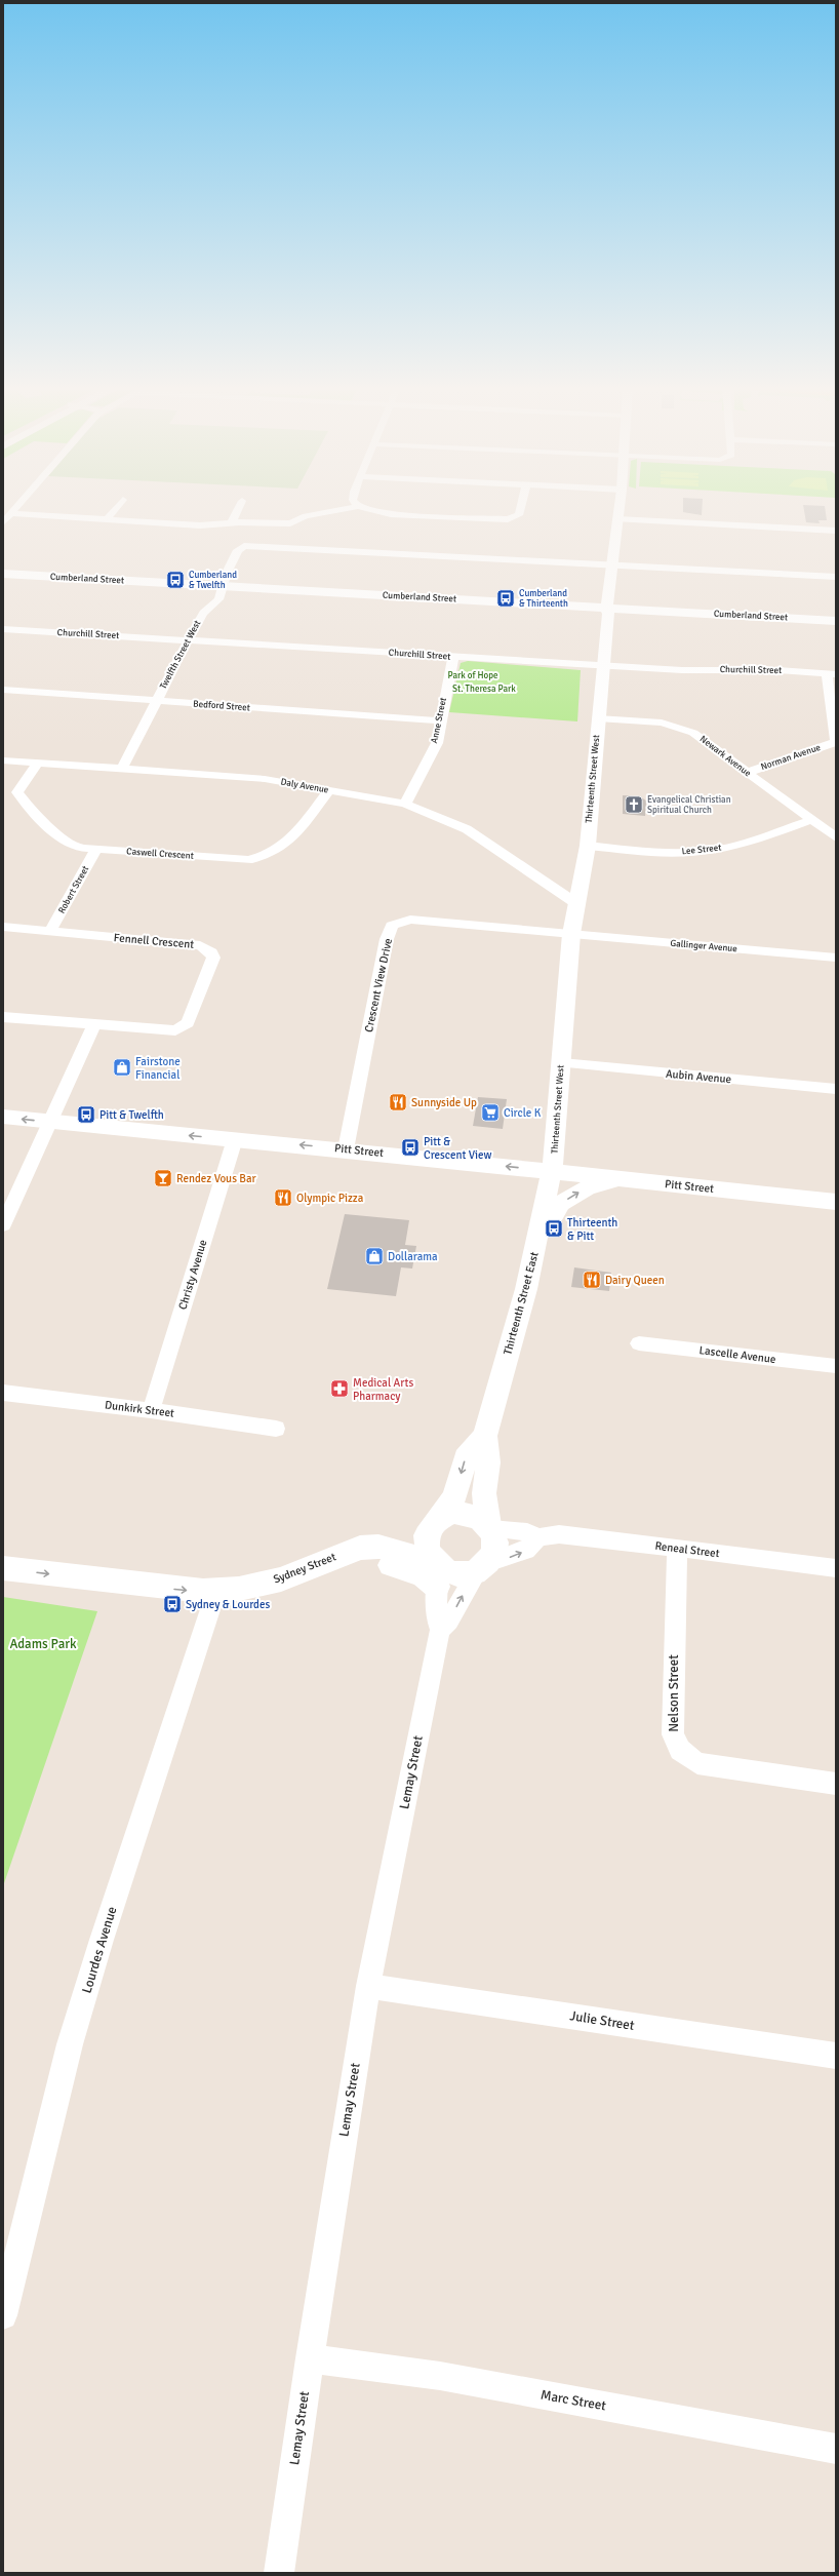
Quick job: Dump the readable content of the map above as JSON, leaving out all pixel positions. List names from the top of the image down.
{
  "streets": {
    "street": [
      "Cumberland Street",
      "Churchill Street",
      "Twelfth Street West",
      "Bedford Street",
      "Anne Street",
      "Newark Avenue",
      "Norman Avenue",
      "Thirteenth Street West",
      "Daly Avenue",
      "Lee Street",
      "Caswell Crescent",
      "Robert Street",
      "Fennell Crescent",
      "Gallinger Avenue",
      "Crescent View Drive",
      "Aubin Avenue",
      "Pitt Street",
      "Christy Avenue",
      "Thirteenth Street East",
      "Lascelle Avenue",
      "Dunkirk Street",
      "Reneal Street",
      "Sydney Street",
      "Nelson Street",
      "Lemay Street",
      "Lourdes Avenue",
      "Julie Street",
      "Marc Street"
    ]
  },
  "crossings": [
    ["Cumberland Street", "Twelfth Street West"],
    ["Cumberland Street", "Thirteenth Street West"],
    ["Churchill Street", "Twelfth Street West"],
    ["Churchill Street", "Anne Street"],
    ["Churchill Street", "Thirteenth Street West"],
    ["Twelfth Street West", "Bedford Street"],
    ["Twelfth Street West", "Daly Avenue"],
    ["Bedford Street", "Anne Street"],
    ["Anne Street", "Daly Avenue"],
    ["Newark Avenue", "Norman Avenue"],
    ["Newark Avenue", "Thirteenth Street West"],
    ["Newark Avenue", "Lee Street"],
    ["Thirteenth Street West", "Daly Avenue"],
    ["Thirteenth Street West", "Lee Street"],
    ["Thirteenth Street West", "Gallinger Avenue"],
    ["Thirteenth Street West", "Crescent View Drive"],
    ["Thirteenth Street West", "Aubin Avenue"],
    ["Thirteenth Street West", "Pitt Street"],
    ["Thirteenth Street West", "Thirteenth Street East"],
    ["Daly Avenue", "Caswell Crescent"],
    ["Caswell Crescent", "Robert Street"],
    ["Robert Street", "Fennell Crescent"],
    ["Gallinger Avenue", "Crescent View Drive"],
    ["Crescent View Drive", "Pitt Street"],
    ["Pitt Street", "Christy Avenue"],
    ["Pitt Street", "Thirteenth Street East"],
    ["Christy Avenue", "Dunkirk Street"],
    ["Thirteenth Street East", "Reneal Street"],
    ["Thirteenth Street East", "Sydney Street"],
    ["Thirteenth Street East", "Lemay Street"],
    ["Reneal Street", "Sydney Street"],
    ["Reneal Street", "Nelson Street"],
    ["Reneal Street", "Lemay Street"],
    ["Sydney Street", "Lemay Street"],
    ["Sydney Street", "Lourdes Avenue"],
    ["Lemay Street", "Julie Street"],
    ["Lemay Street", "Marc Street"]
  ],
  "one_way": ["Pitt Street", "Sydney Street"],
  "parks": ["Park of Hope", "St. Theresa Park", "Adams Park"],
  "places": {
    "bus stop": [
      "Cumberland & Twelfth",
      "Cumberland & Thirteenth",
      "Pitt & Twelfth",
      "Pitt & Crescent View",
      "Thirteenth & Pitt",
      "Sydney & Lourdes"
    ],
    "church": ["Evangelical Christian Spiritual Church"],
    "shop": ["Fairstone Financial", "Dollarama"],
    "restaurant": ["Sunnyside Up", "Olympic Pizza", "Dairy Queen"],
    "supermarket": ["Circle K"],
    "bar": ["Rendez Vous Bar"],
    "pharmacy": ["Medical Arts Pharmacy"]
  }
}
